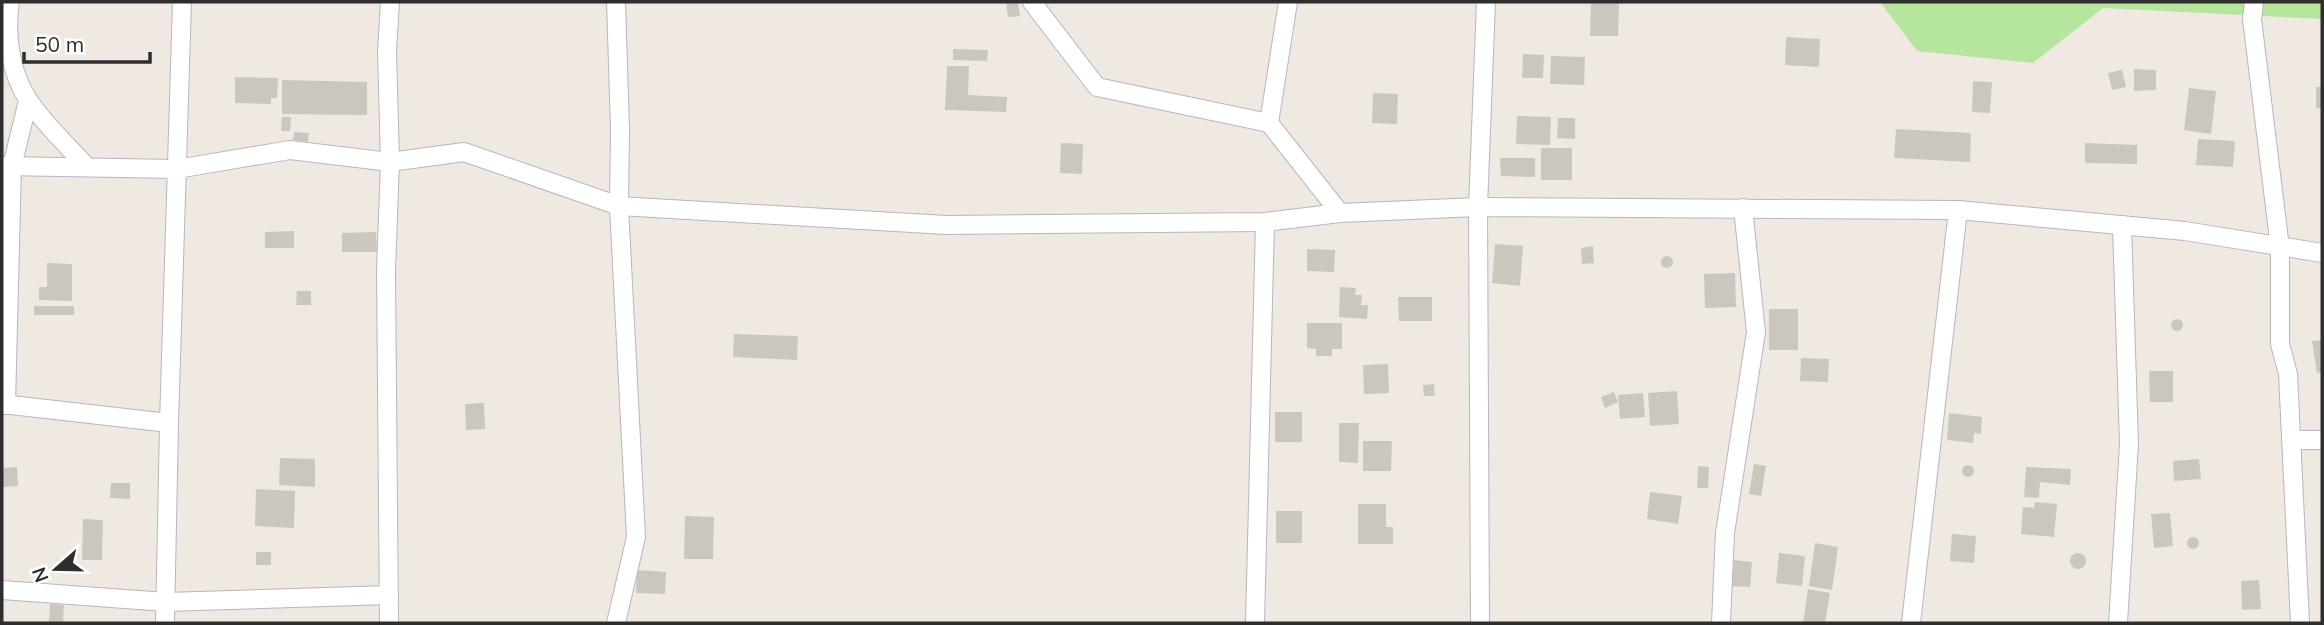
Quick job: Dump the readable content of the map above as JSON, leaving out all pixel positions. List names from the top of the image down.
{
  "scale_bar": "50 m",
  "north": "left"
}
